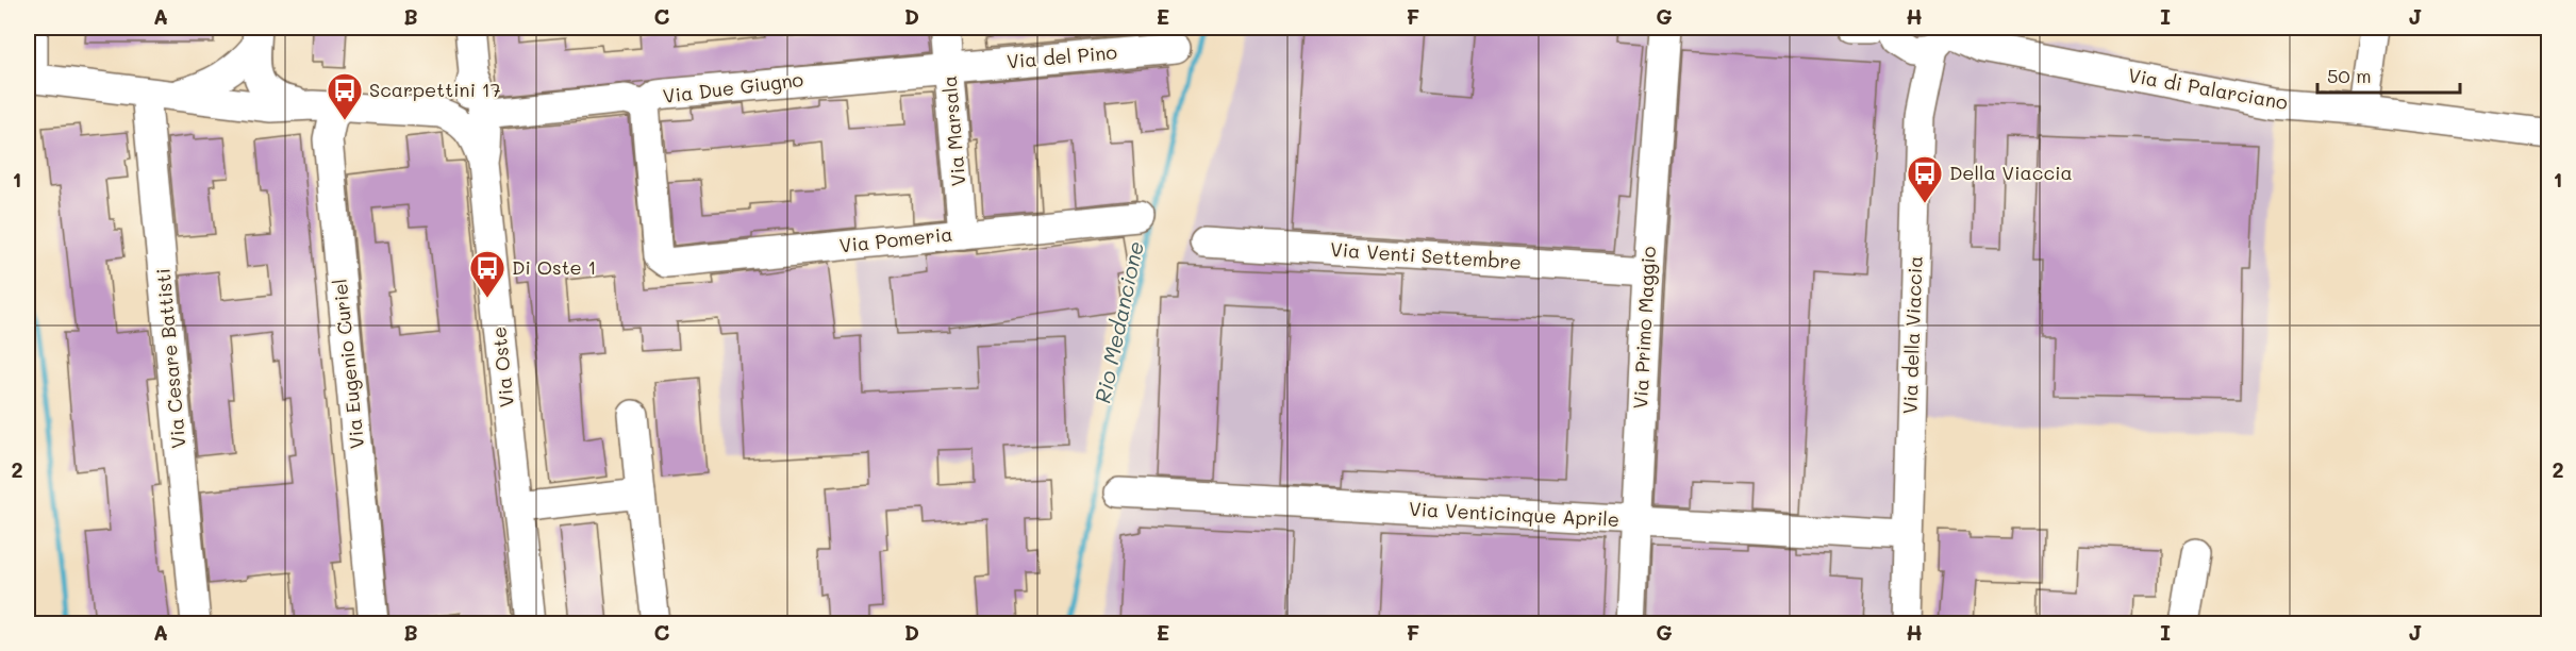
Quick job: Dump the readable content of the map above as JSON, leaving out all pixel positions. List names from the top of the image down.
{
  "streets": {
    "street": [
      "Via del Pino",
      "Via Due Giugno",
      "Via di Palarciano",
      "Via Marsala",
      "Via Pomeria",
      "Via Venti Settembre",
      "Via Primo Maggio",
      "Via della Viaccia",
      "Via Cesare Battisti",
      "Via Eugenio Curiel",
      "Via Oste",
      "Via Venticinque Aprile"
    ]
  },
  "crossings": [
    ["Via del Pino", "Via Due Giugno"],
    ["Via del Pino", "Via Marsala"],
    ["Via Due Giugno", "Via Marsala"],
    ["Via Due Giugno", "Via Pomeria"],
    ["Via Due Giugno", "Via Oste"],
    ["Via di Palarciano", "Via della Viaccia"],
    ["Via Marsala", "Via Pomeria"],
    ["Via Venti Settembre", "Via Primo Maggio"],
    ["Via Primo Maggio", "Via Venticinque Aprile"],
    ["Via della Viaccia", "Via Venticinque Aprile"]
  ],
  "water": ["Rio Medancione"],
  "places": {
    "bus stop": ["Scarpettini 17", "Della Viaccia", "Di Oste 1"]
  },
  "scale_bar": "50 m",
  "grid": {
    "columns": [
      "A",
      "B",
      "C",
      "D",
      "E",
      "F",
      "G",
      "H",
      "I",
      "J"
    ],
    "rows": ["1", "2"]
  }
}
